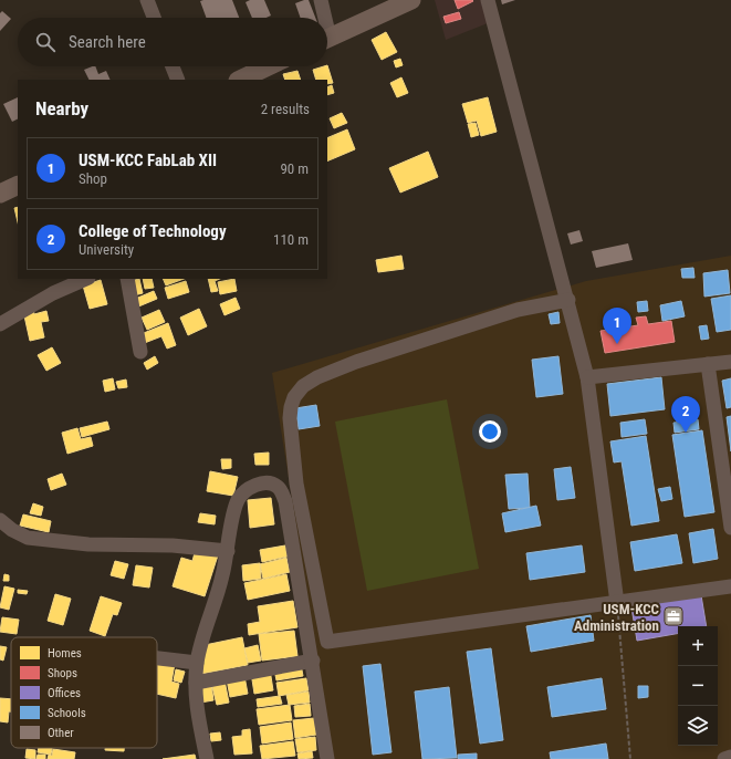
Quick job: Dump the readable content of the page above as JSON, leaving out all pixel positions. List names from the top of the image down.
{
  "places": {
    "office": ["USM-KCC Administration"]
  },
  "legend": [
    "Homes",
    "Shops",
    "Offices",
    "Schools",
    "Other"
  ],
  "page": {
    "search": "Search here",
    "heading": ["Nearby", "2 results"],
    "list": [
      {
        "mark": "1",
        "name": "USM-KCC FabLab XII",
        "note": "Shop",
        "value": "90 m"
      },
      {
        "mark": "2",
        "name": "College of Technology",
        "note": "University",
        "value": "110 m"
      }
    ],
    "pins": ["1", "2"],
    "map_buttons": ["+", "−"]
  }
}
